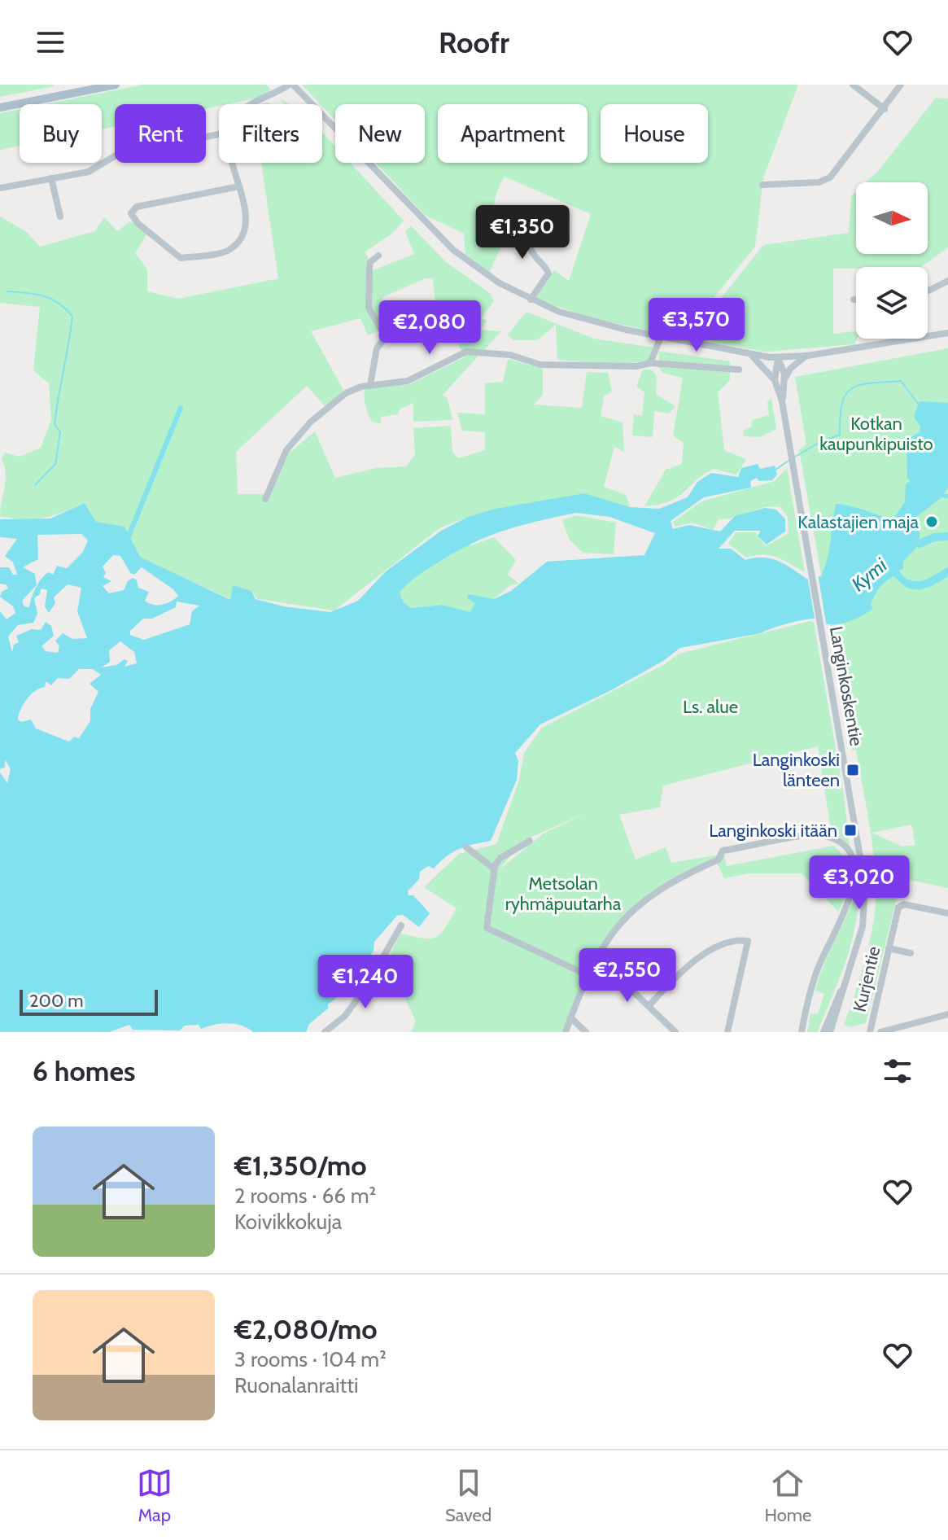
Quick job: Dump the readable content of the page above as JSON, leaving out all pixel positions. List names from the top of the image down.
{
  "streets": {
    "street": ["Langinkoskentie", "Kurjentie"]
  },
  "water": ["Kymi"],
  "parks": ["Kotkan kaupunkipuisto", "Ls. alue", "Metsolan ryhmäpuutarha"],
  "places": {
    "other": ["Kalastajien maja"],
    "transit": ["Langinkoski länteen", "Langinkoski itään"]
  },
  "scale_bar": "200 m",
  "north": "right",
  "page": {
    "header": "Roofr",
    "chip": [
      "Buy",
      "Rent",
      "Filters",
      "New",
      "Apartment",
      "House"
    ],
    "price": [
      "€1,350",
      "€3,570",
      "€2,080",
      "€3,020",
      "€2,550",
      "€1,240"
    ],
    "scale": "200 m",
    "heading": "6 homes",
    "list": [
      {
        "name": "€1,350/mo",
        "note": "2 rooms · 66 m² · Koivikkokuja"
      },
      {
        "name": "€2,080/mo",
        "note": "3 rooms · 104 m² · Ruonalanraitti"
      }
    ],
    "tabs": ["Map", "Saved", "Home"]
  }
}
